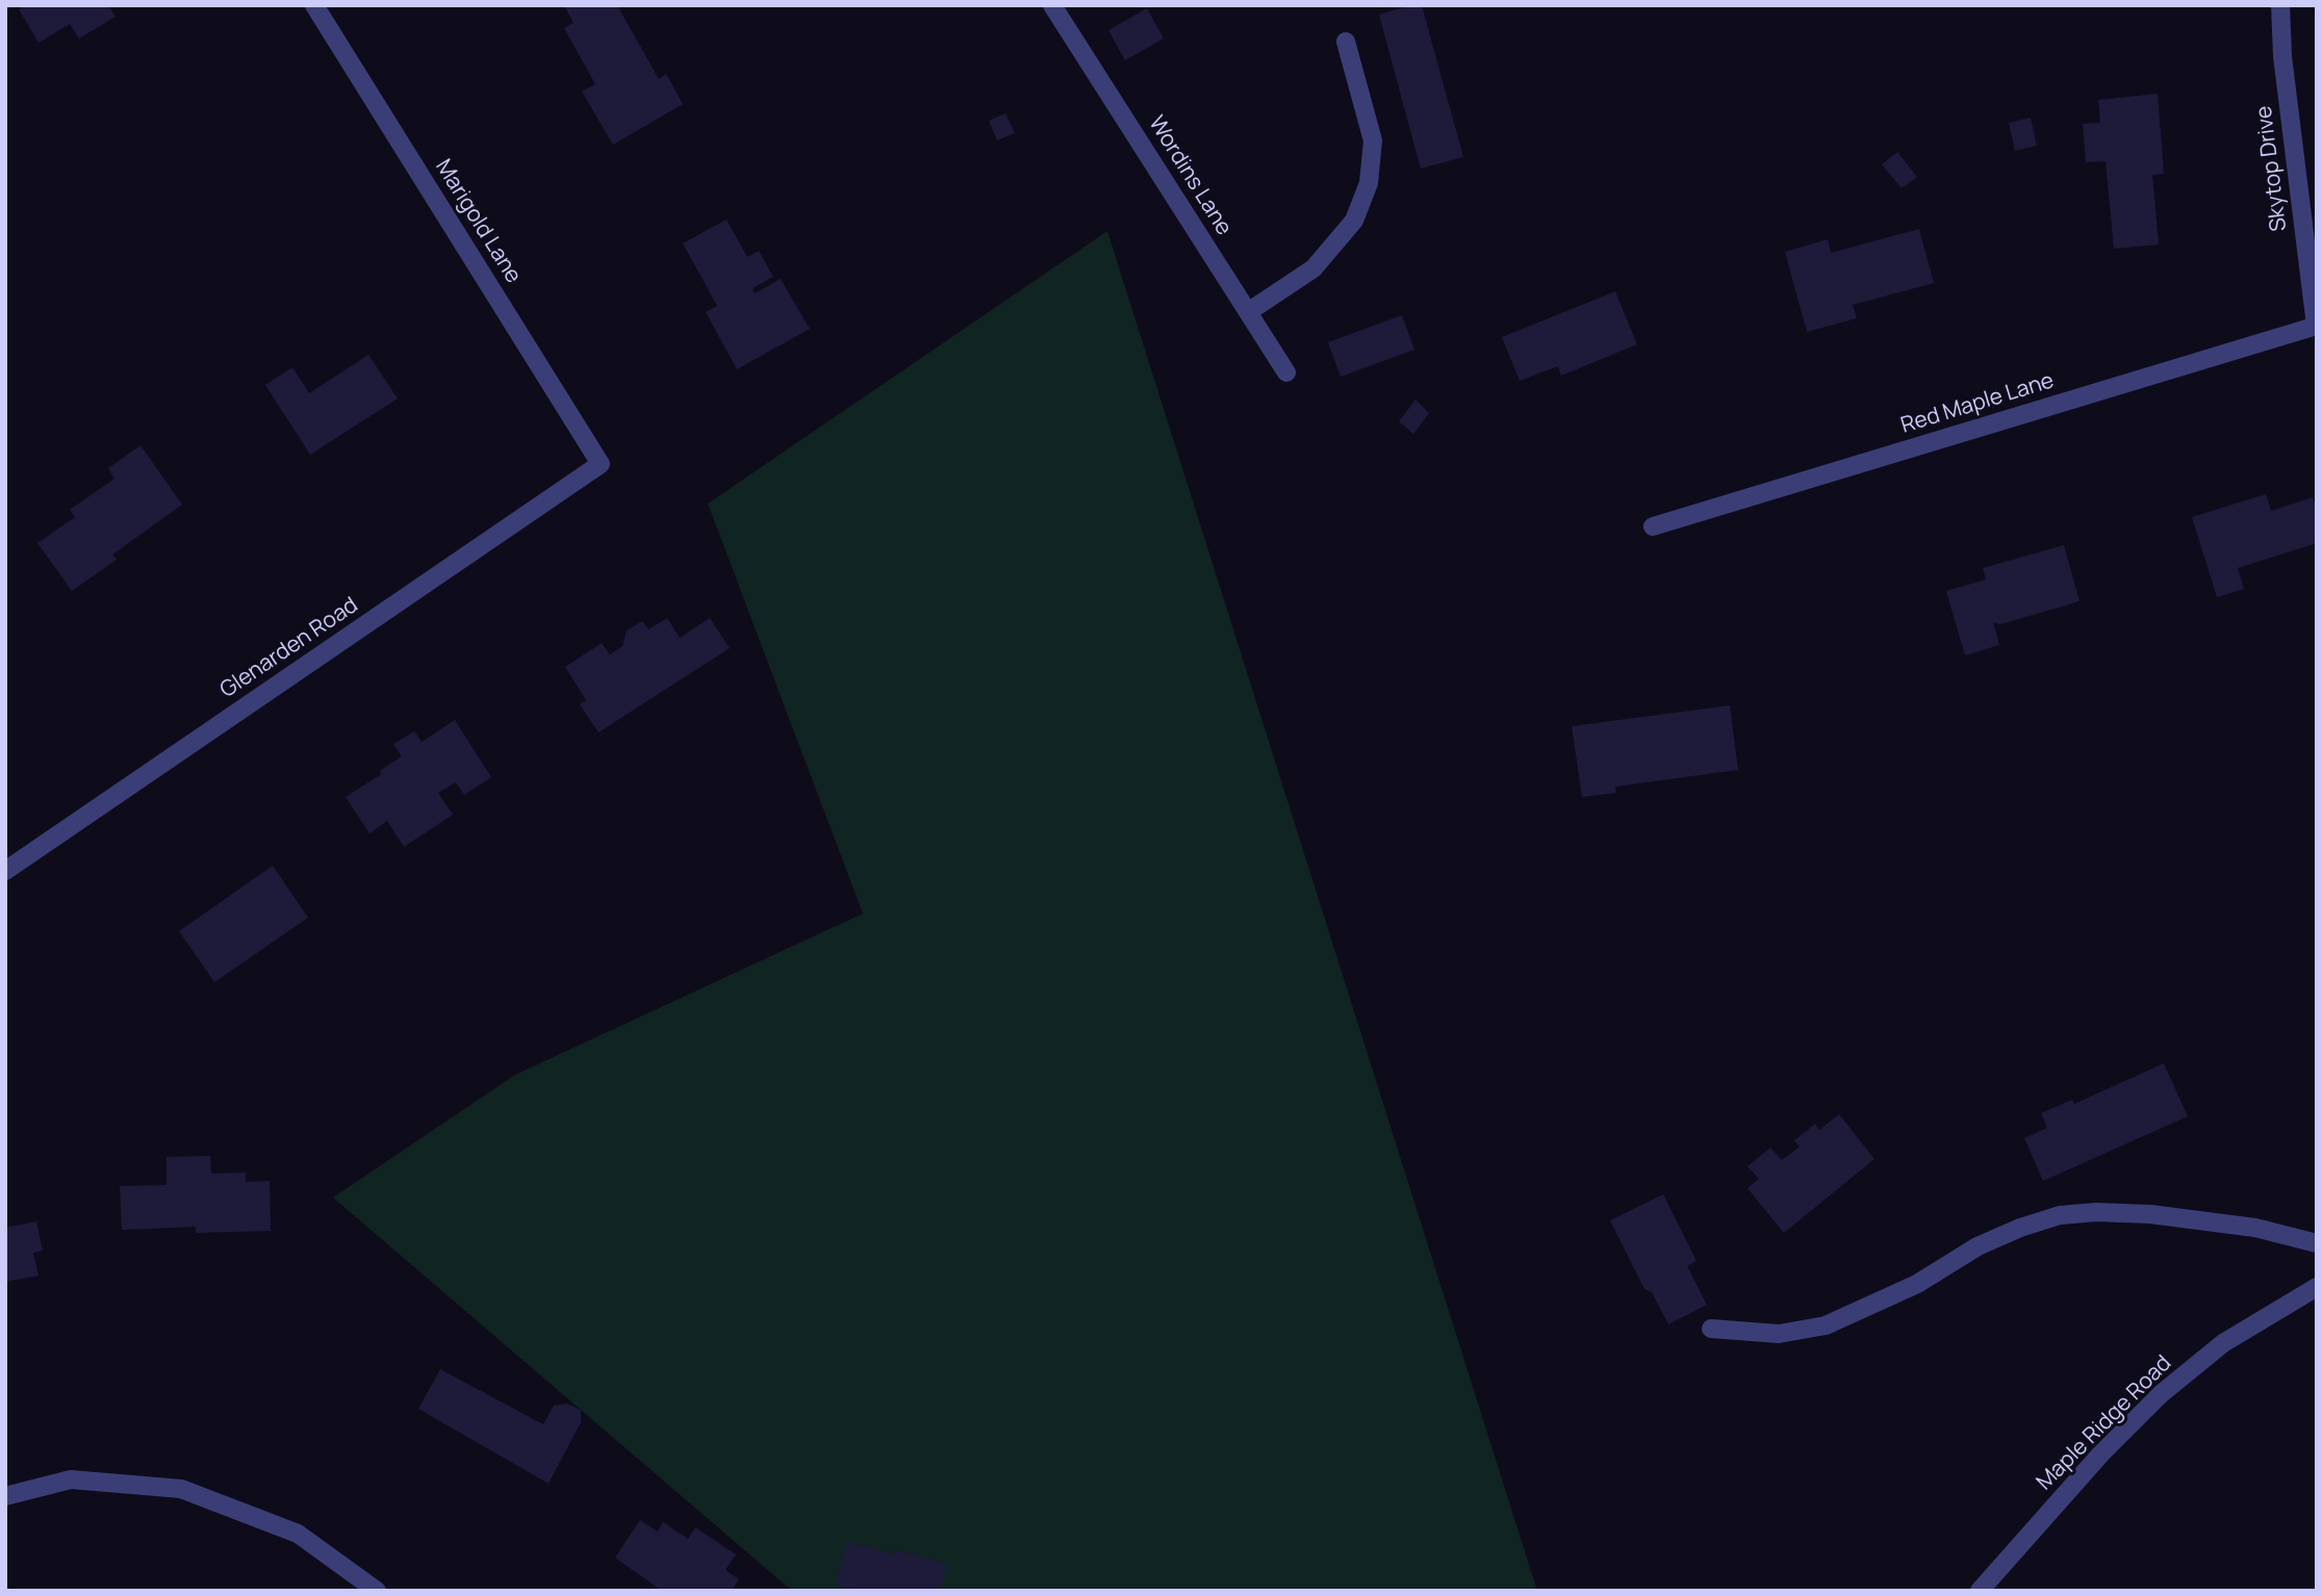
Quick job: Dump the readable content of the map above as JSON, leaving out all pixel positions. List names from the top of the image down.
{
  "streets": {
    "street": [
      "Skytop Drive",
      "Wordins Lane",
      "Marigold Lane",
      "Red Maple Lane",
      "Glenarden Road",
      "Maple Ridge Road"
    ]
  },
  "crossings": [
    ["Skytop Drive", "Red Maple Lane"],
    ["Marigold Lane", "Glenarden Road"]
  ]
}
